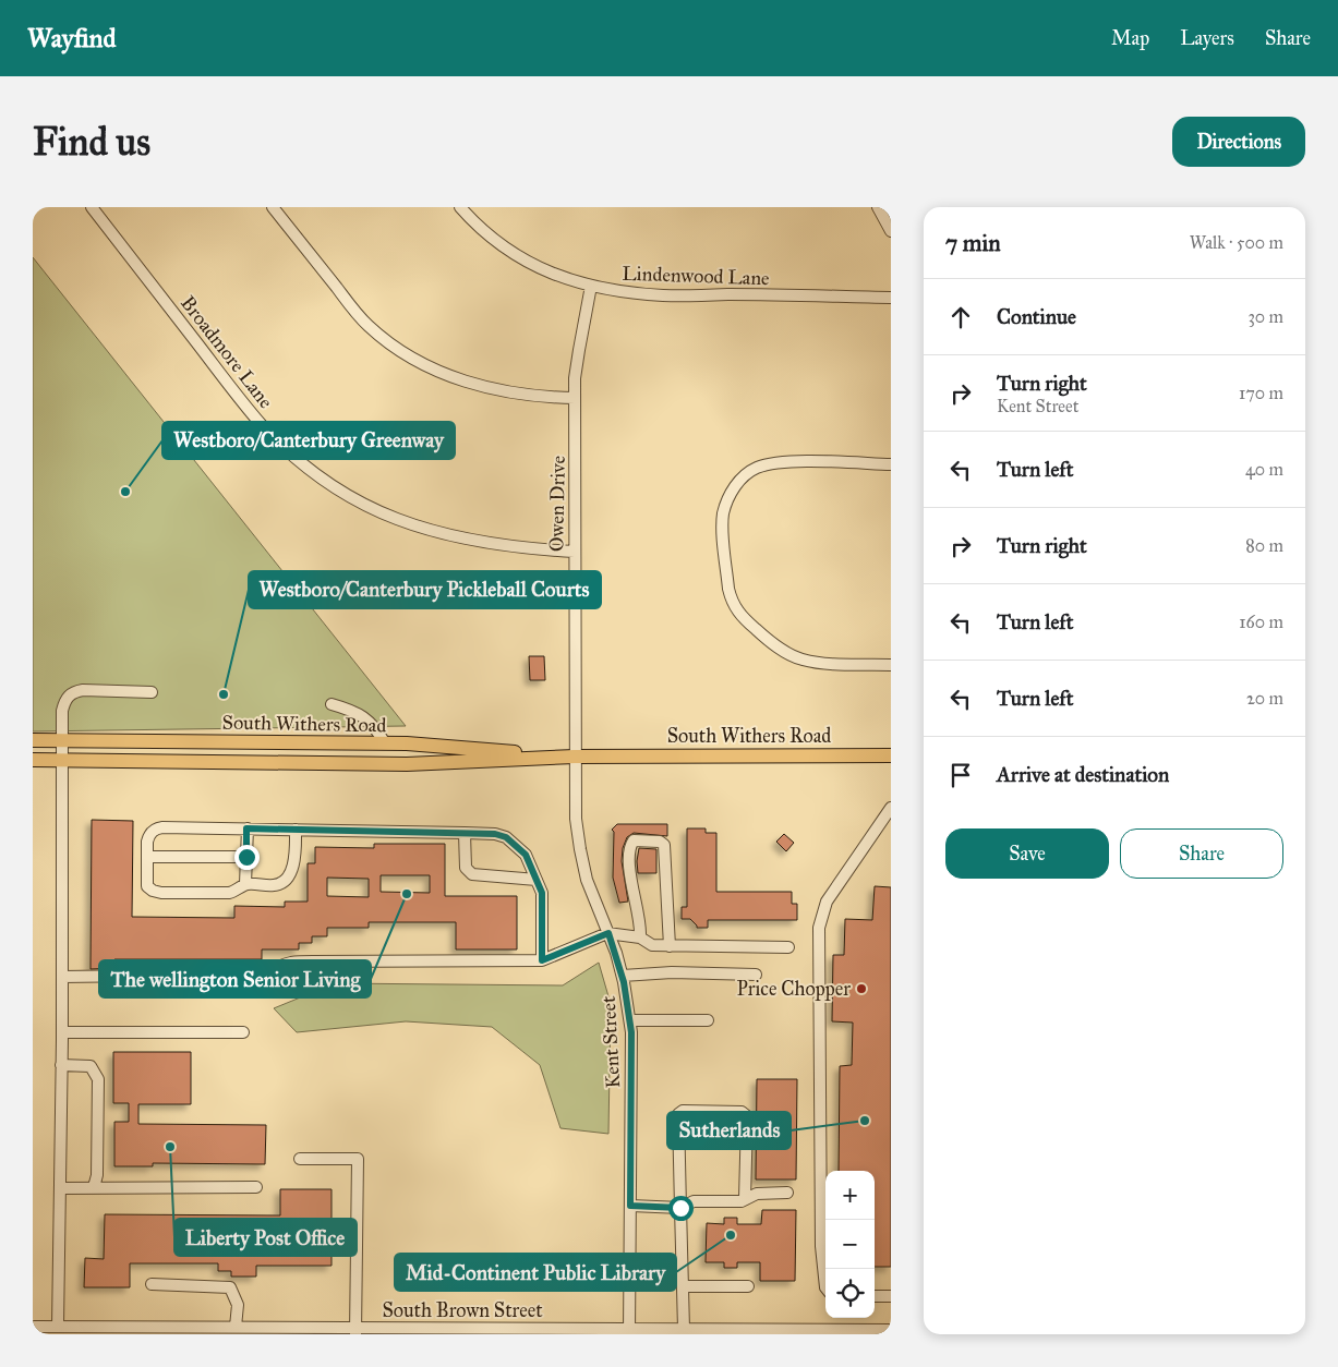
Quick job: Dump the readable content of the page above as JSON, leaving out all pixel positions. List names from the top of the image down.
{
  "streets": {
    "main road": ["South Withers Road"],
    "street": [
      "Lindenwood Lane",
      "Broadmore Lane",
      "Owen Drive",
      "Kent Street",
      "South Brown Street"
    ]
  },
  "crossings": [
    ["Lindenwood Lane", "Owen Drive"],
    ["Broadmore Lane", "Owen Drive"],
    ["Owen Drive", "South Withers Road"],
    ["Owen Drive", "Kent Street"],
    ["South Withers Road", "Kent Street"],
    ["Kent Street", "South Brown Street"]
  ],
  "places": [
    "Westboro/Canterbury Greenway",
    "Westboro/Canterbury Pickleball Courts",
    "The wellington Senior Living",
    "Price Chopper",
    "Sutherlands",
    "Liberty Post Office",
    "Mid-Continent Public Library"
  ],
  "page": {
    "header": "Wayfind",
    "nav": ["Map", "Layers", "Share"],
    "buttons": [
      "Directions",
      ["Save", "Share"]
    ],
    "title": "Find us",
    "heading": ["7 min", "Walk · 500 m"],
    "list": [
      ["Continue", "30 m"],
      ["Turn right", "Kent Street", "170 m"],
      ["Turn left", "40 m"],
      ["Turn right", "80 m"],
      ["Turn left", "160 m"],
      ["Turn left", "20 m"],
      "Arrive at destination"
    ],
    "map_buttons": ["+", "−"]
  }
}
